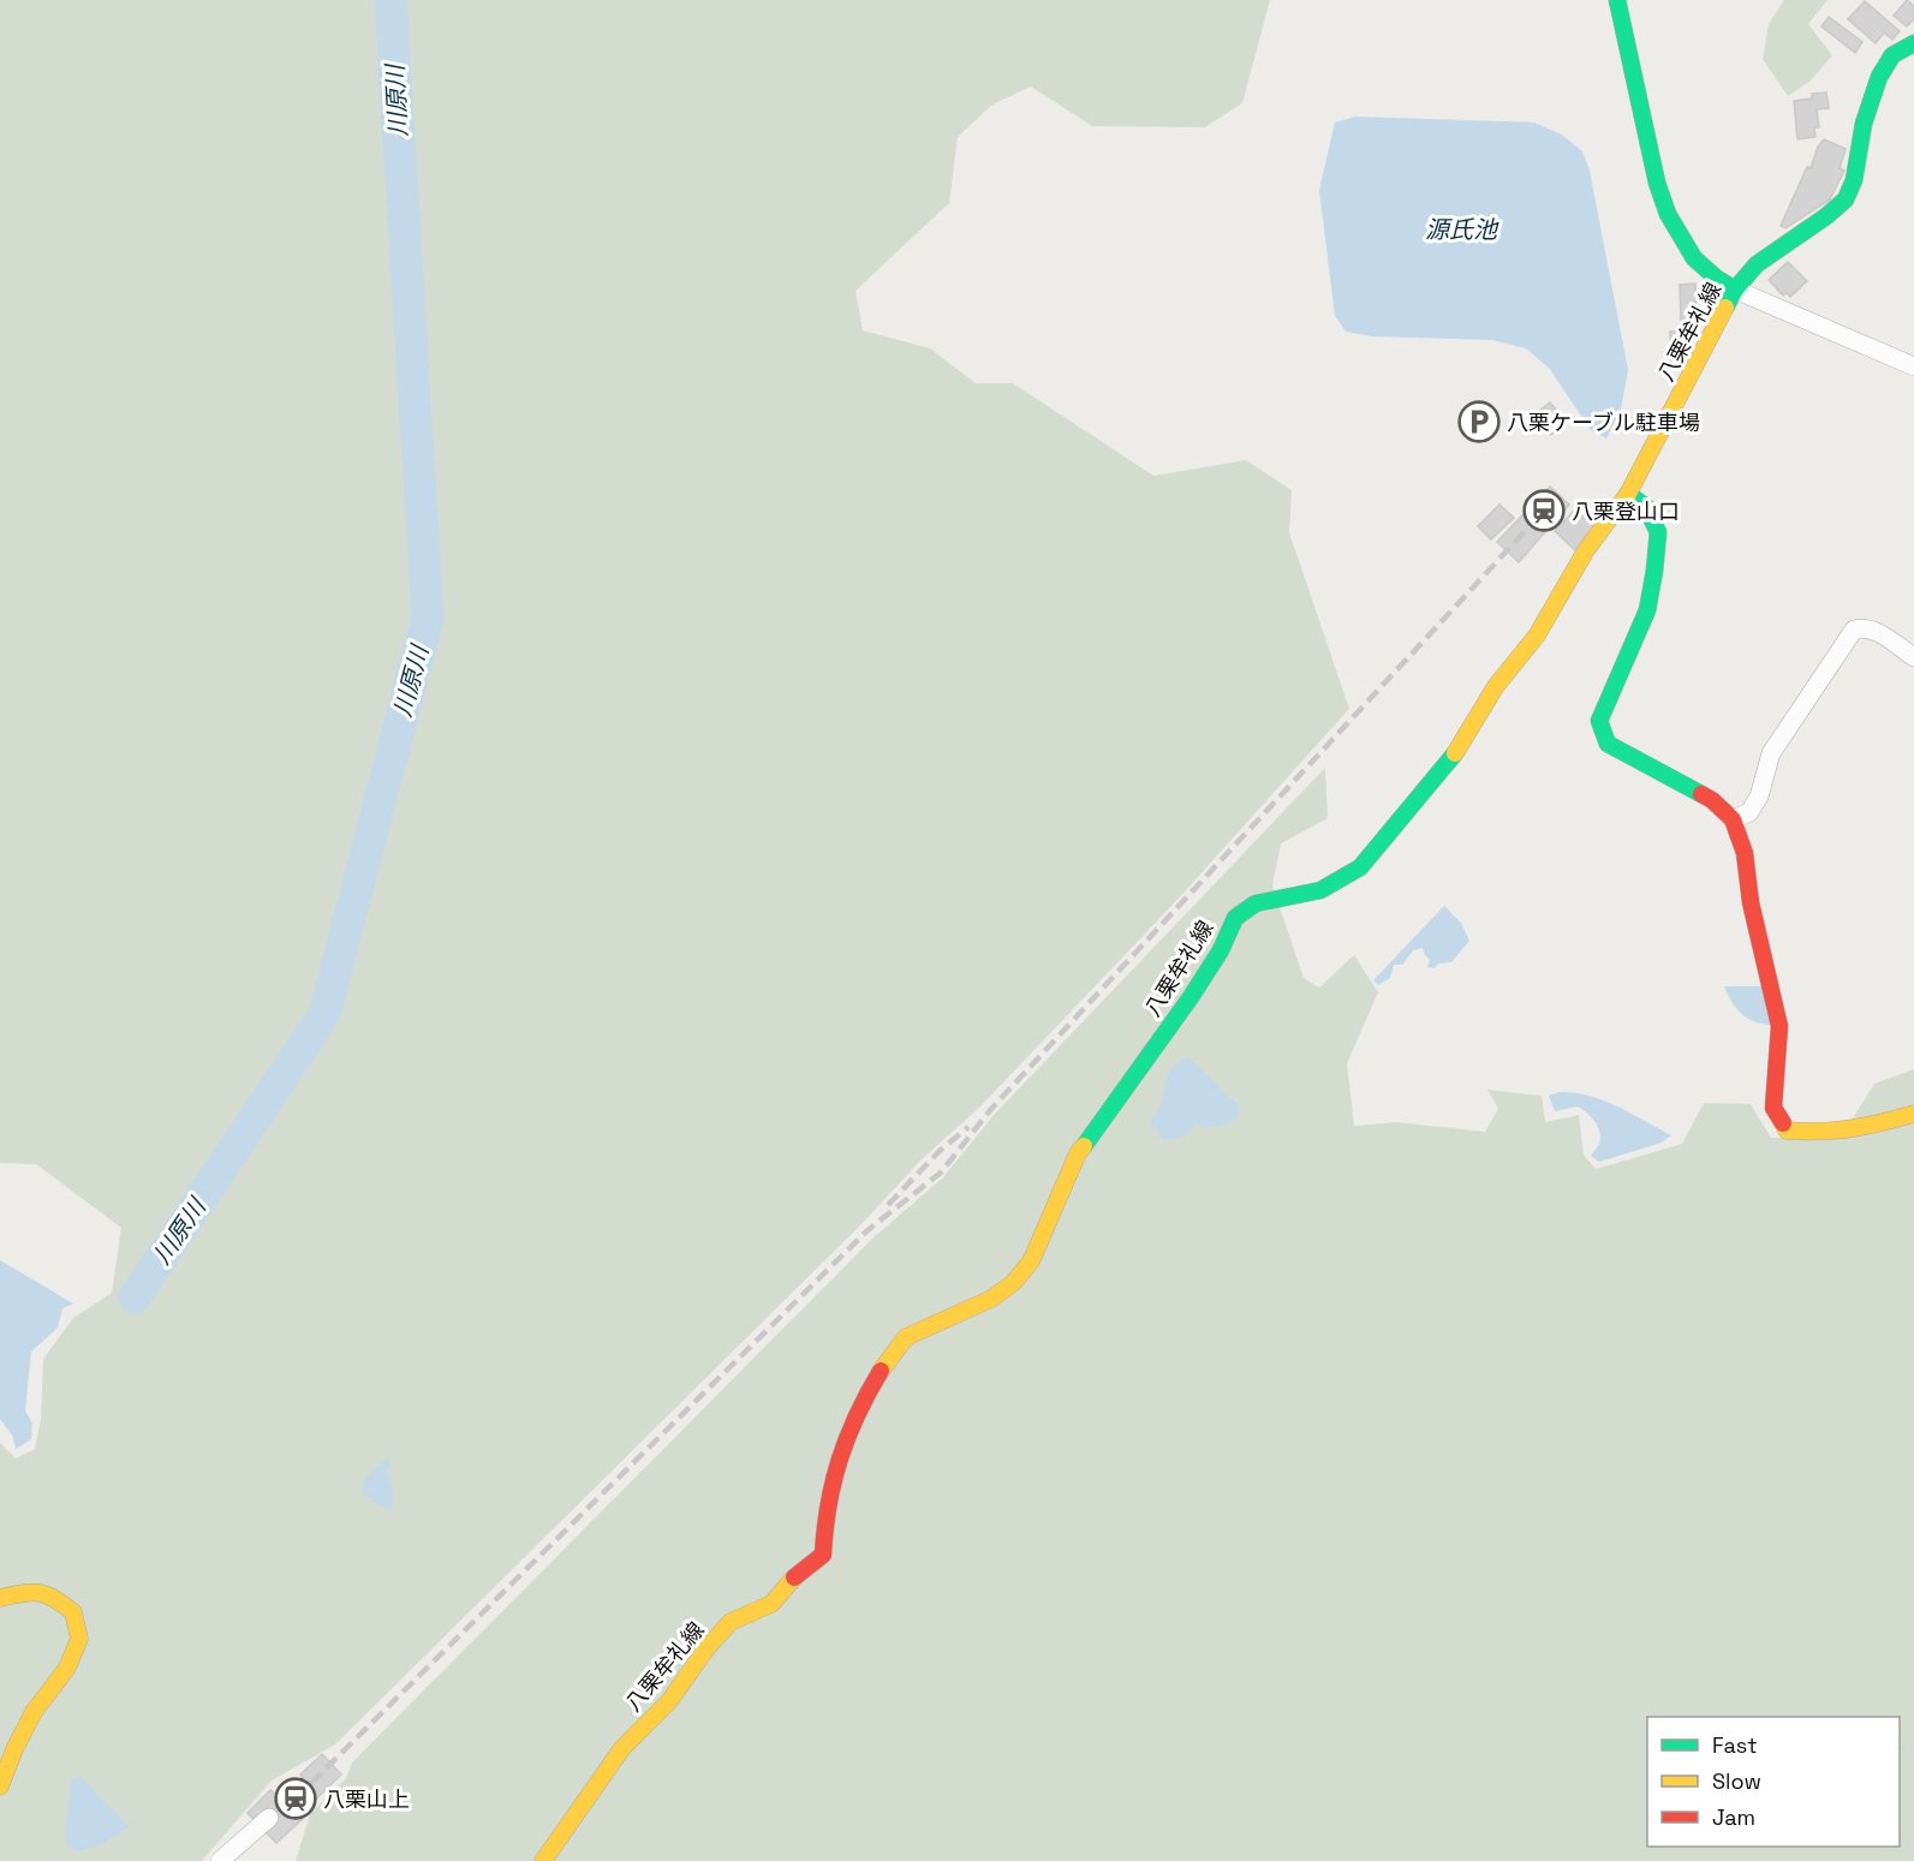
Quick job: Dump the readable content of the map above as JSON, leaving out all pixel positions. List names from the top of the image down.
{
  "streets": {
    "main road": ["八栗牟礼線"]
  },
  "water": ["川原川", "源氏池"],
  "places": {
    "parking": ["八栗ケーブル駐車場"],
    "station": ["八栗登山口", "八栗山上"]
  },
  "legend": ["Fast", "Slow", "Jam"]
}
